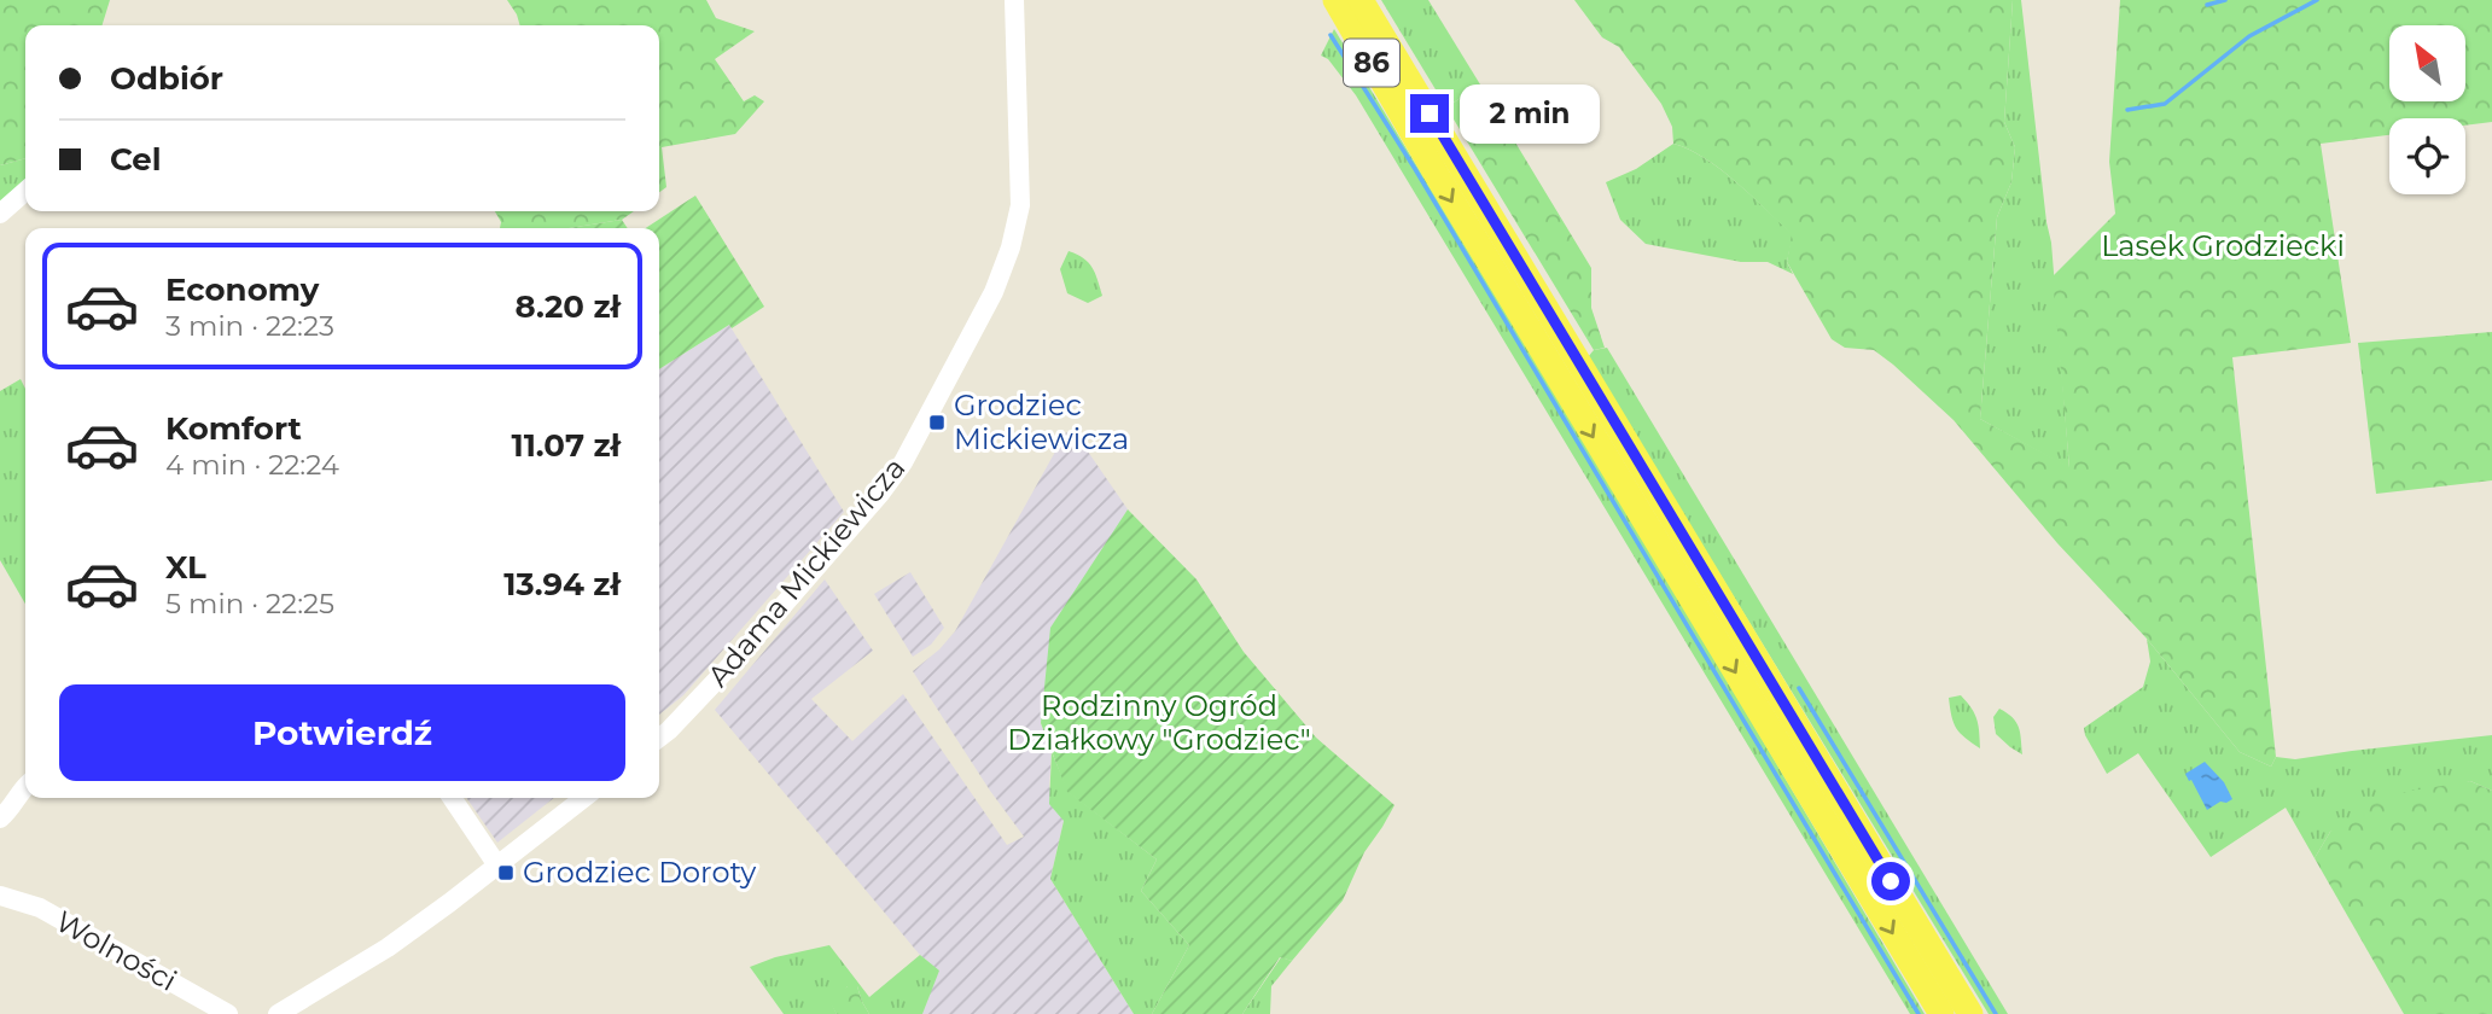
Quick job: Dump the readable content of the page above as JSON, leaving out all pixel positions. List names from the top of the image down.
{
  "streets": {
    "main road": ["86"],
    "street": ["Adama Mickiewicza", "Wolności"]
  },
  "parks": ["Lasek Grodziecki", "Rodzinny Ogród Działkowy \"Grodziec\""],
  "places": {
    "transit": ["Grodziec Mickiewicza", "Grodziec Doroty"]
  },
  "north": "top left",
  "page": {
    "banner": ["Odbiór", "Cel"],
    "bubble": "2 min",
    "list": [
      {
        "name": "Economy",
        "note": "3 min · 22:23",
        "value": "8.20 zł"
      },
      {
        "name": "Komfort",
        "note": "4 min · 22:24",
        "value": "11.07 zł"
      },
      {
        "name": "XL",
        "note": "5 min · 22:25",
        "value": "13.94 zł"
      }
    ],
    "buttons": "Potwierdź"
  }
}
